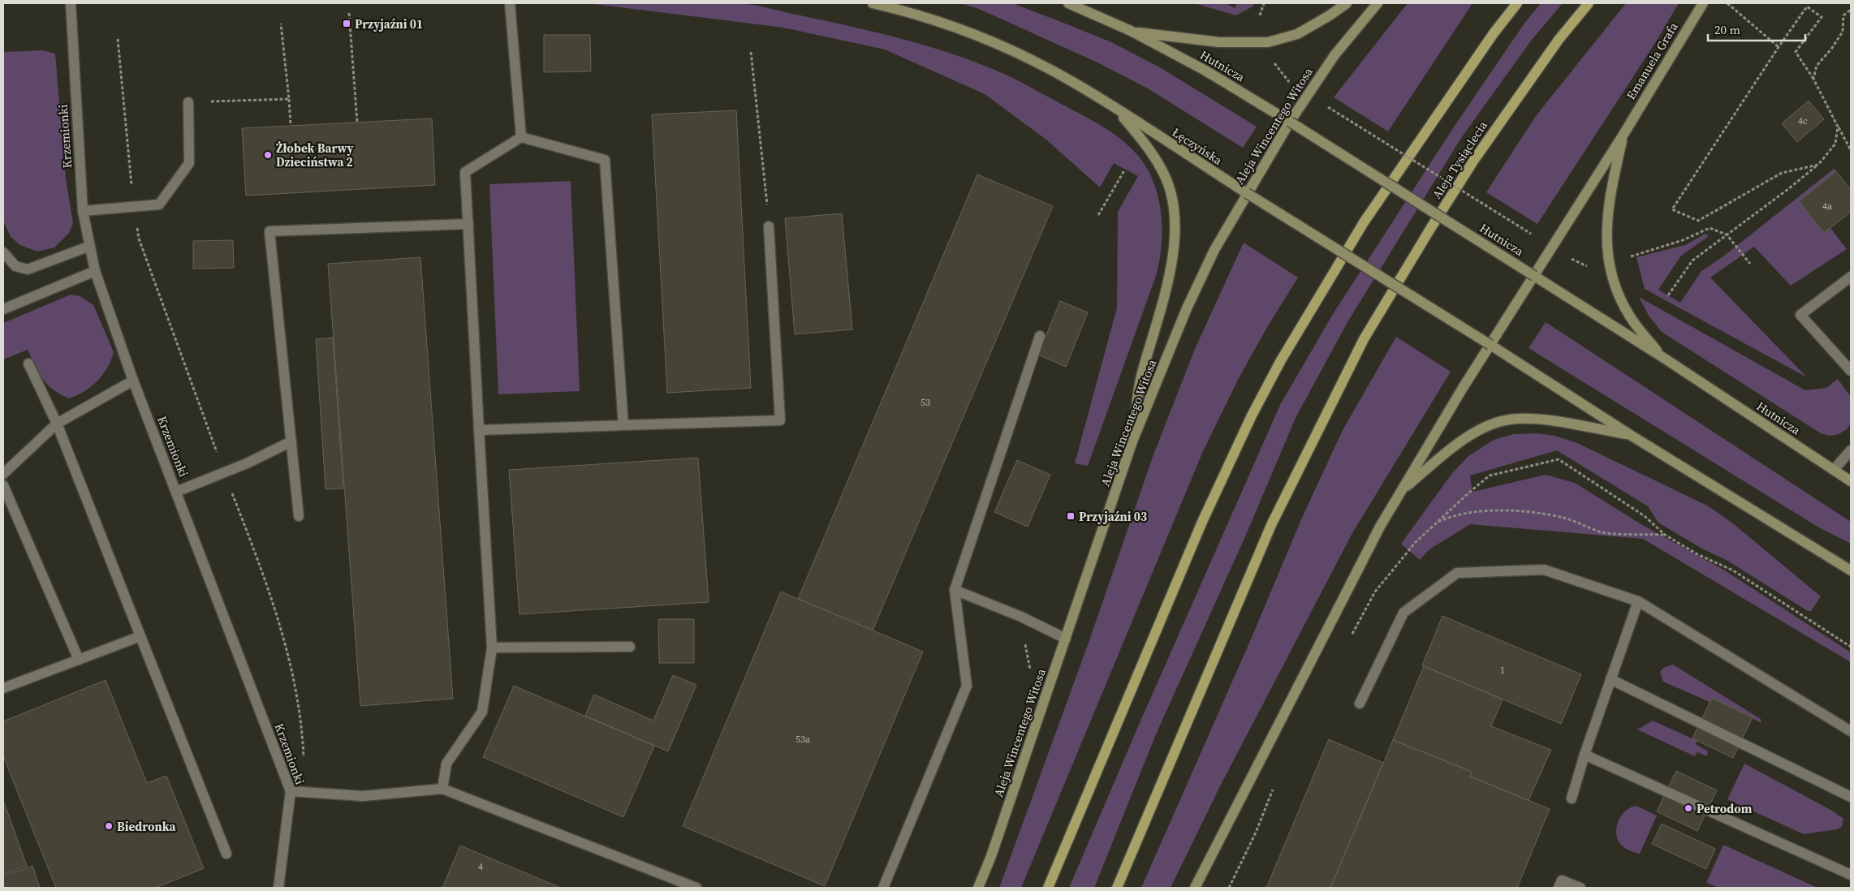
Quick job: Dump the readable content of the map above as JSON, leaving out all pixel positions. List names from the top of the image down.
{
  "streets": {
    "main road": ["Aleja Tysiąclecia"],
    "street": [
      "Emanuela Grafa",
      "Hutnicza",
      "Aleja Wincentego Witosa",
      "Krzemionki",
      "Łęczyńska"
    ]
  },
  "crossings": [
    ["Emanuela Grafa", "Hutnicza"],
    ["Hutnicza", "Aleja Wincentego Witosa"],
    ["Aleja Wincentego Witosa", "Łęczyńska"]
  ],
  "places": {
    "transit": ["Przyjaźni 01", "Przyjaźni 03"],
    "other": ["Żłobek Barwy Dzieciństwa 2", "Petrodom", "Biedronka"]
  },
  "house_numbers": [
    "4c",
    "4a",
    "53",
    "1",
    "53a",
    "4"
  ],
  "scale_bar": "20 m"
}
